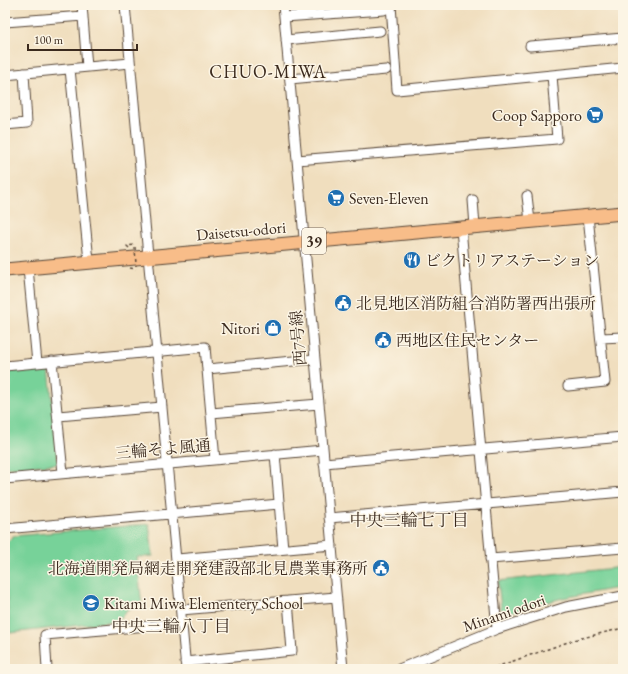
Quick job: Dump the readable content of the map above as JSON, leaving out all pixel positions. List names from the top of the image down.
{
  "streets": {
    "highway": ["Daisetsu-odori", "39"],
    "street": ["西7号線", "三輪そよ風通", "Minami odori"]
  },
  "crossings": [
    ["Daisetsu-odori", "西7号線"],
    ["西7号線", "三輪そよ風通"]
  ],
  "districts": ["CHUO-MIWA", "中央三輪七丁目", "中央三輪八丁目"],
  "places": {
    "supermarket": ["Coop Sapporo", "Seven-Eleven"],
    "restaurant": ["ビクトリアステーション"],
    "public building": ["北見地区消防組合消防署西出張所", "西地区住民センター", "北海道開発局網走開発建設部北見農業事務所"],
    "shop": ["Nitori"],
    "school or university": ["Kitami Miwa Elementery School"]
  },
  "scale_bar": "100 m"
}
